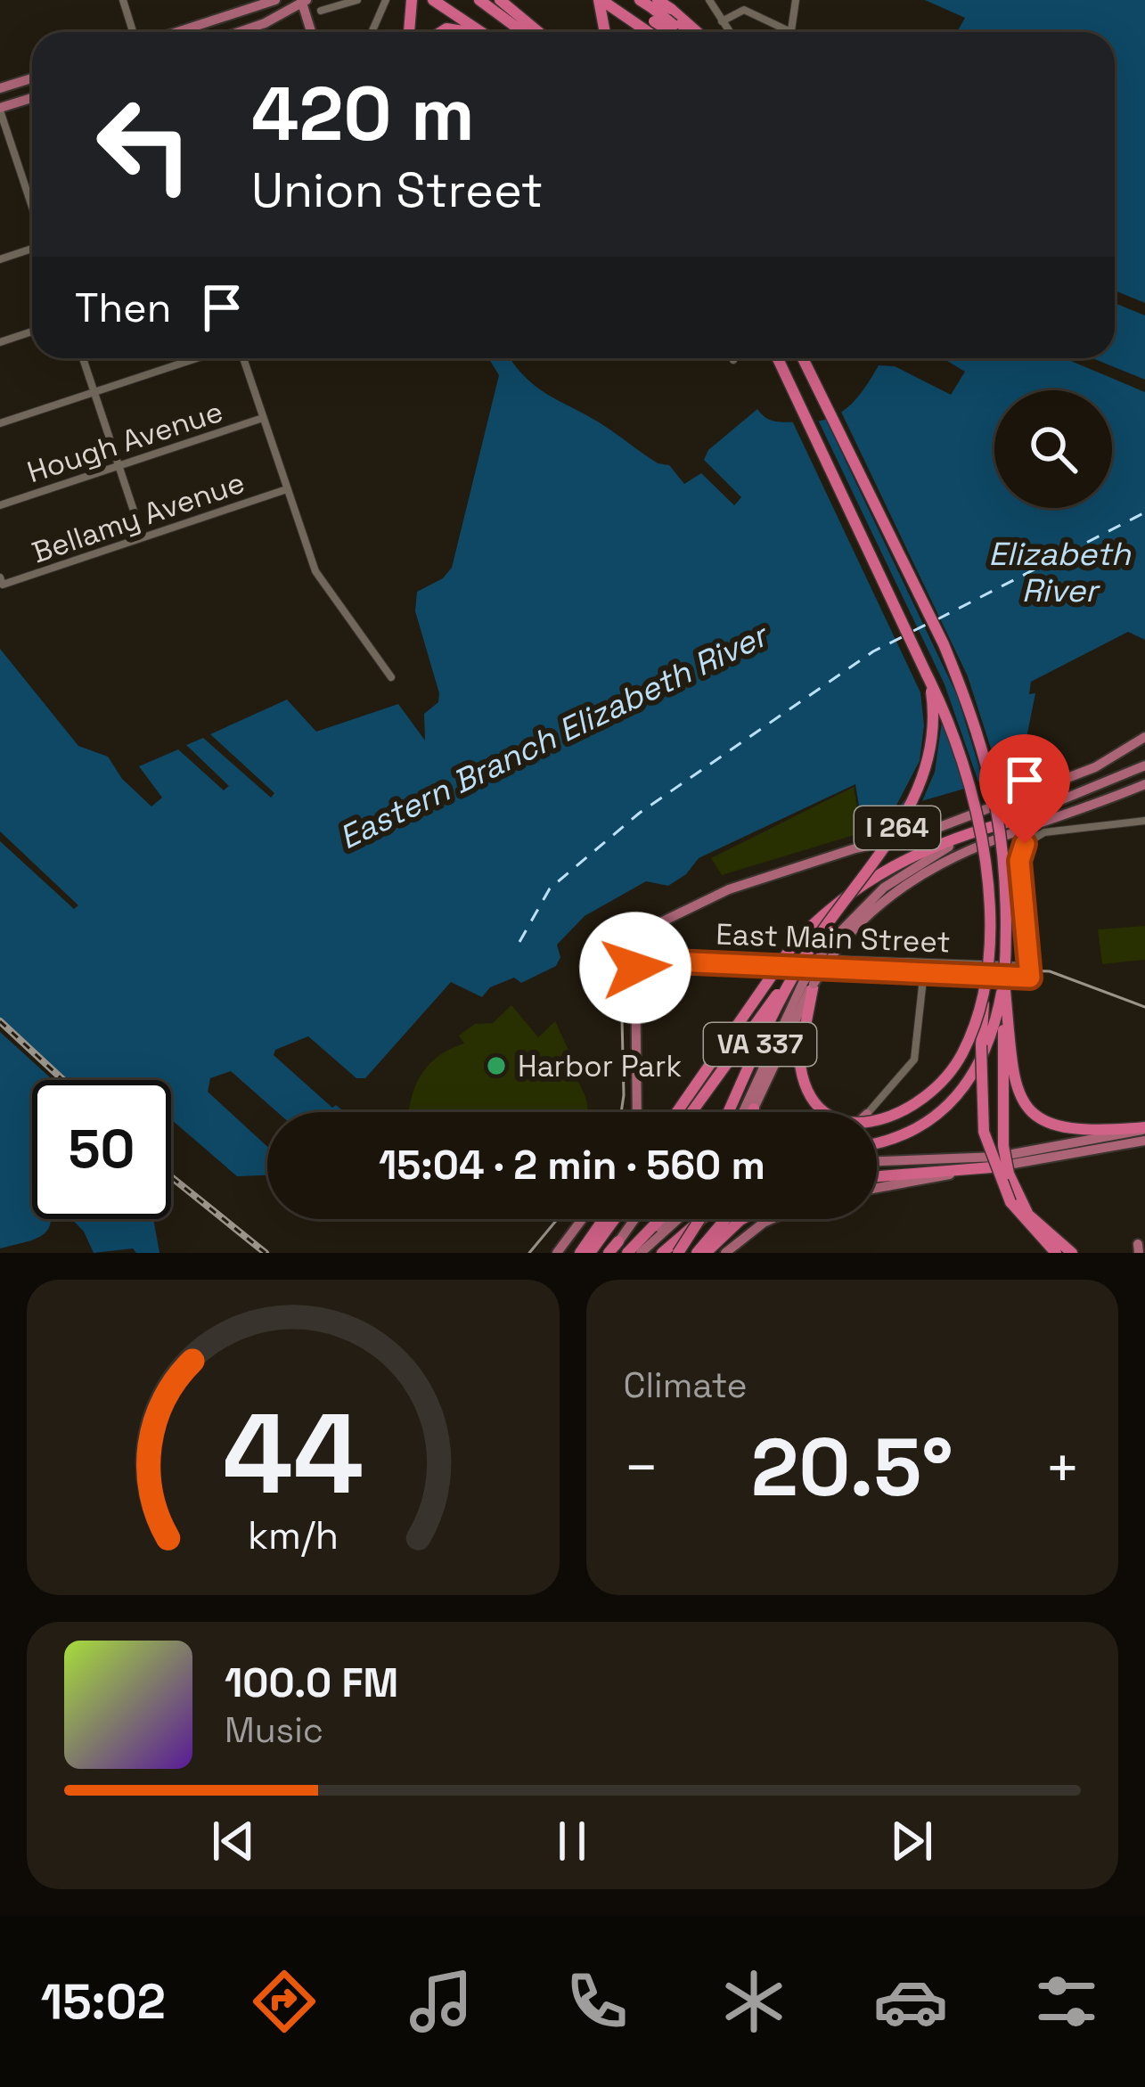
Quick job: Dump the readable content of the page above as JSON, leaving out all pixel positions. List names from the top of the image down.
{
  "streets": {
    "highway": ["I 264", "VA 337"],
    "street": ["Hough Avenue", "Bellamy Avenue", "East Main Street"]
  },
  "crossings": [
    ["I 264", "VA 337"]
  ],
  "water": ["Elizabeth River", "Eastern Branch Elizabeth River"],
  "places": ["Harbor Park"],
  "page": {
    "turn": ["420 m", "Union Street"],
    "then": "Then",
    "limit": "50",
    "trip": "15:04 · 2 min · 560 m",
    "tile": "Climate",
    "heat": ["−", "20.5°", "+"],
    "song": ["100.0 FM", "Music"],
    "tabs": "15:02",
    "gauge": ["44", "km/h"]
  }
}
